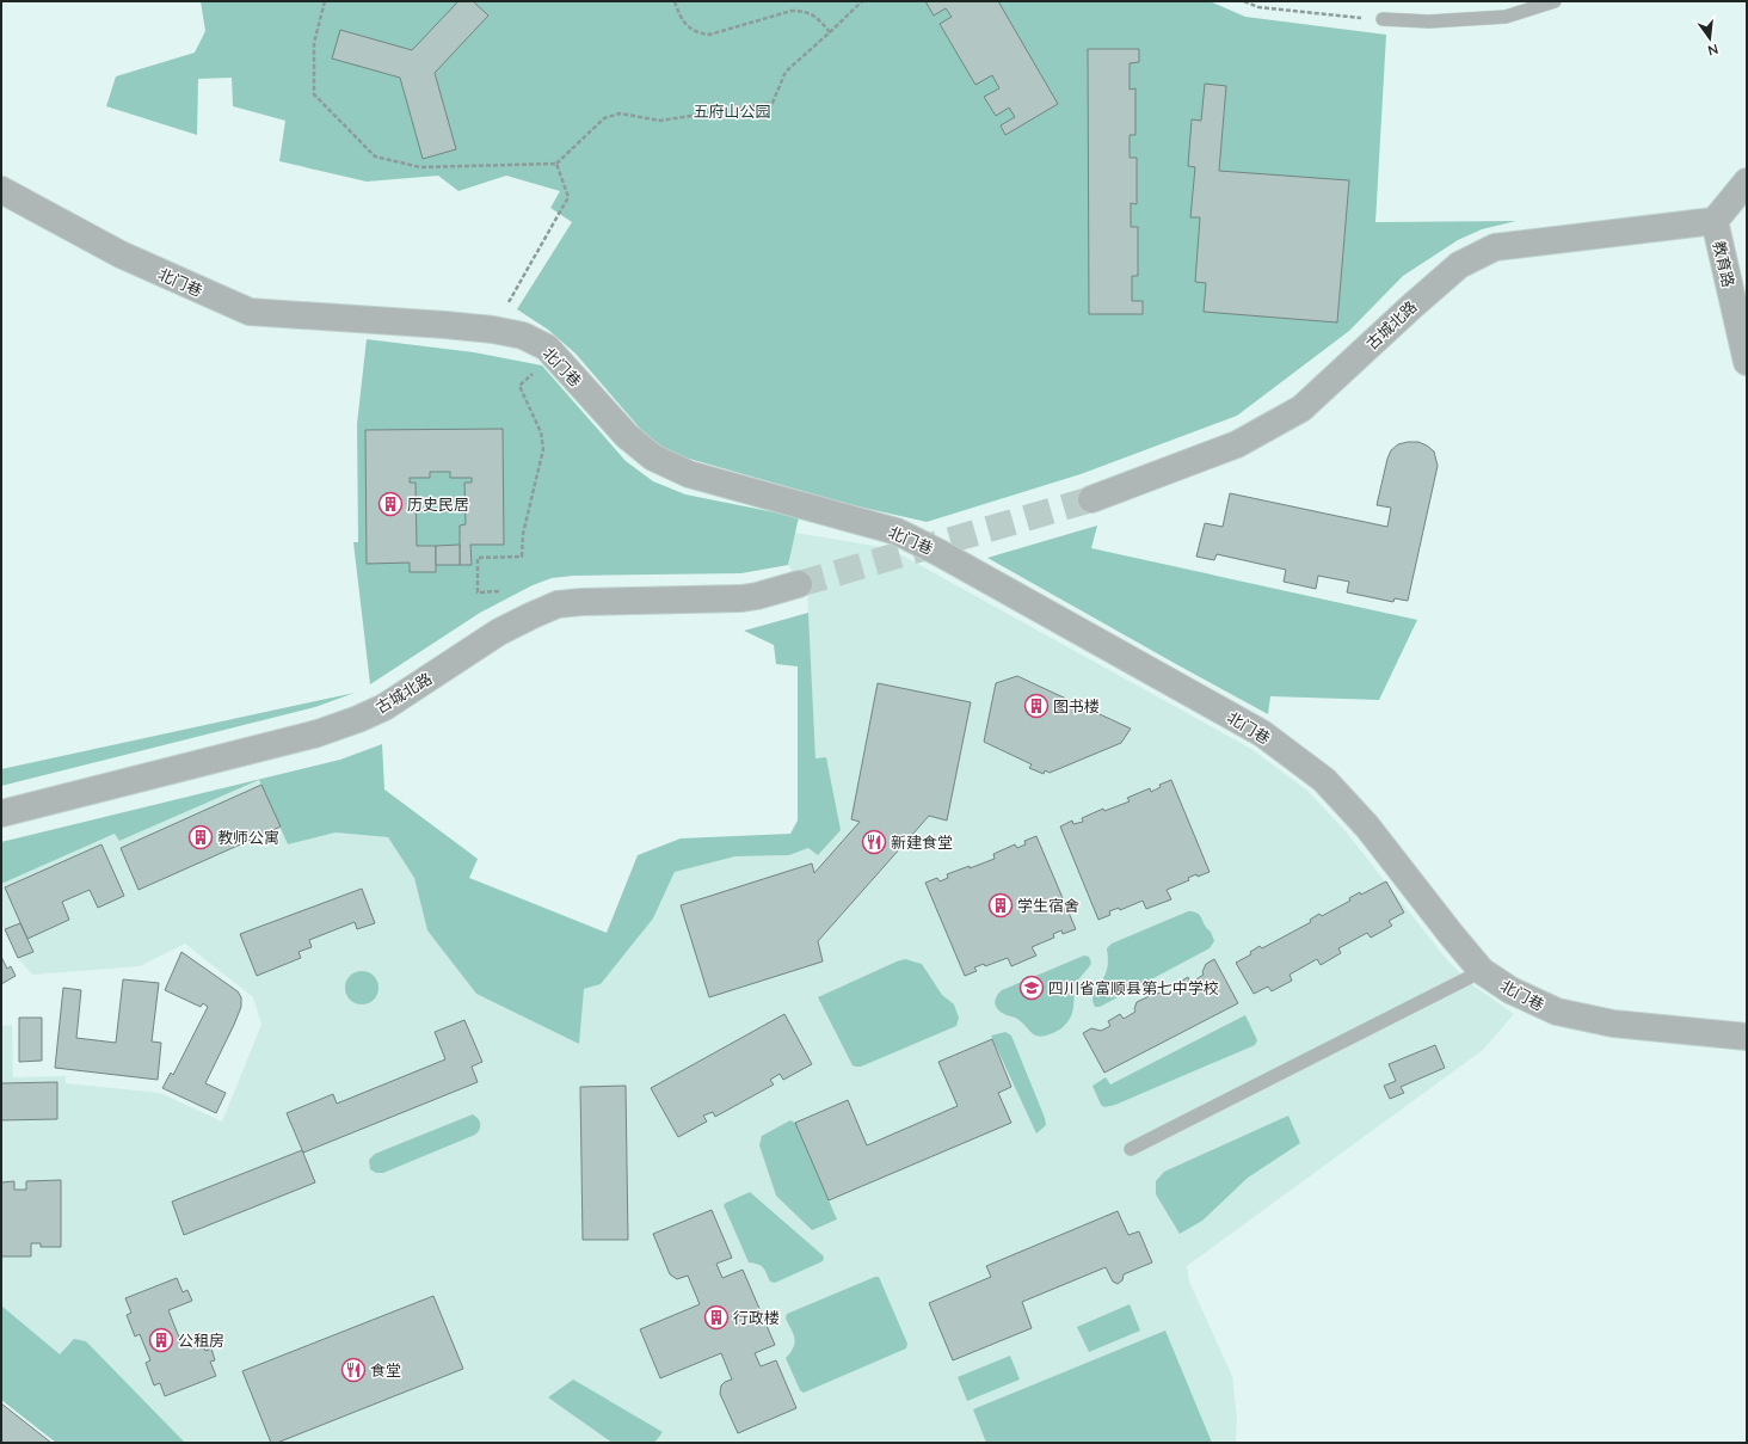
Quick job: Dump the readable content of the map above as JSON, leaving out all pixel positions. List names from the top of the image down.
{
  "streets": {
    "street": ["教育路", "北门巷", "古城北路"]
  },
  "crossings": [
    ["教育路", "古城北路"]
  ],
  "parks": ["五府山公园"],
  "places": {
    "building": [
      "历史民居",
      "图书楼",
      "教师公寓",
      "学生宿舍",
      "行政楼",
      "公租房"
    ],
    "restaurant": ["新建食堂", "食堂"],
    "school or university": ["四川省富顺县第七中学校"]
  },
  "north": "bottom"
}
